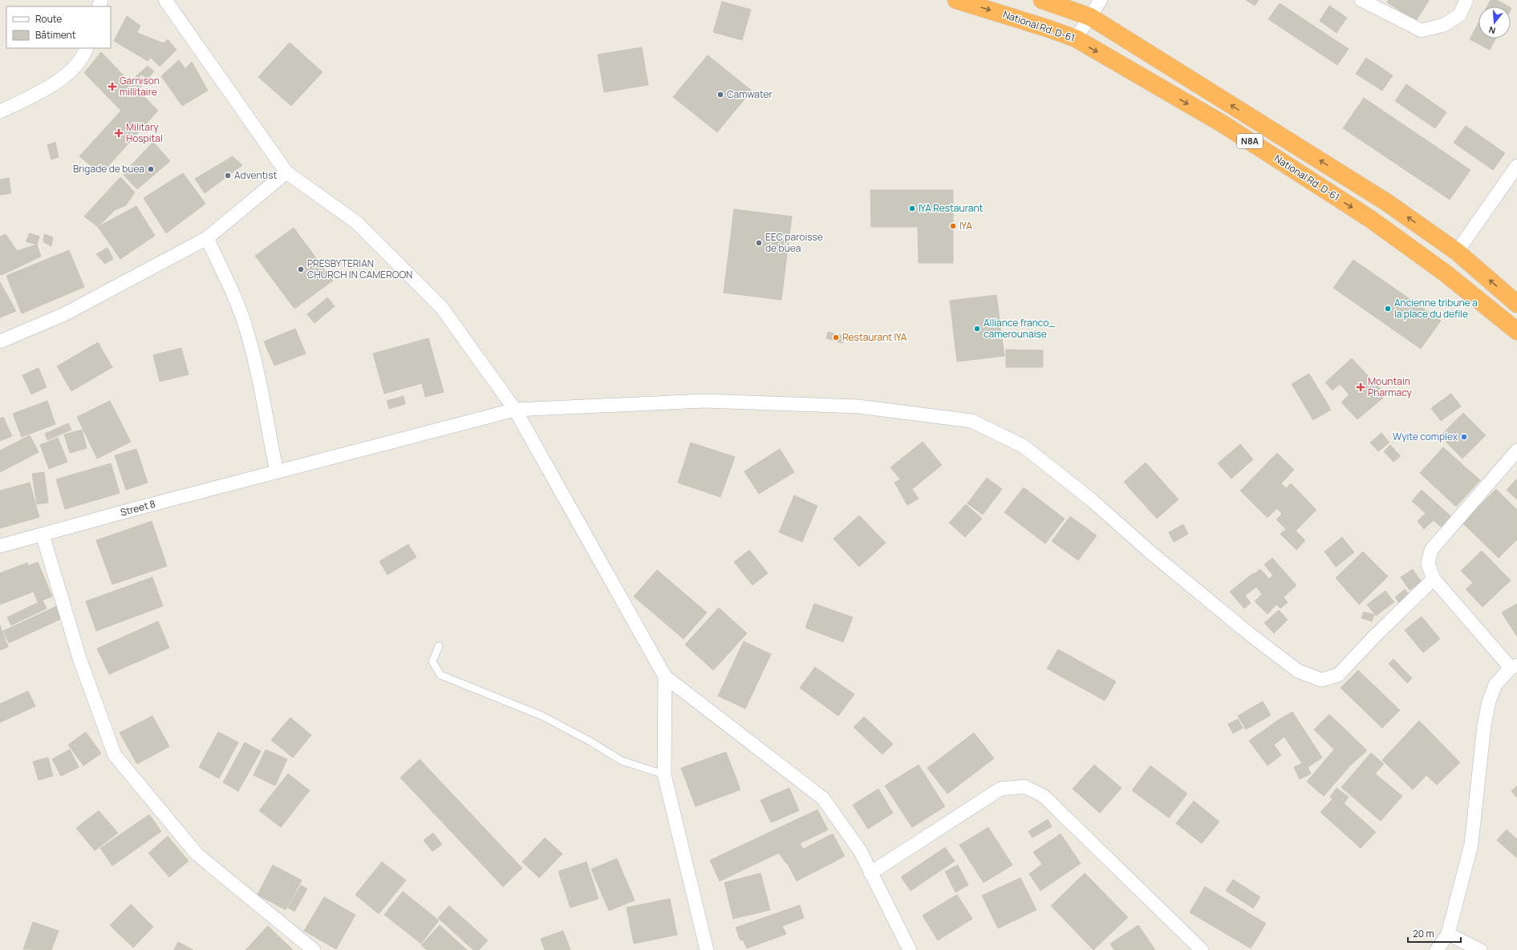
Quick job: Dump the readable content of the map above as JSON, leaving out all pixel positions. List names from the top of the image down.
{
  "streets": {
    "highway": ["National Rd. D-61", "N8A"],
    "street": ["Street 8"]
  },
  "places": {
    "health": ["Garnison millitaire", "Military Hospital", "Mountain Pharmacy"],
    "other": [
      "Camwater",
      "Brigade de buea",
      "Adventist",
      "IYA Restaurant",
      "IYA",
      "EEC paroisse de buea",
      "PRESBYTERIAN CHURCH IN CAMEROON",
      "Ancienne tribune a la place du defile",
      "Alliance franco_ camerounaise",
      "Restaurant IYA",
      "Wyite complex"
    ]
  },
  "legend": ["Route", "Bâtiment"],
  "scale_bar": "20 m",
  "north": "bottom"
}
